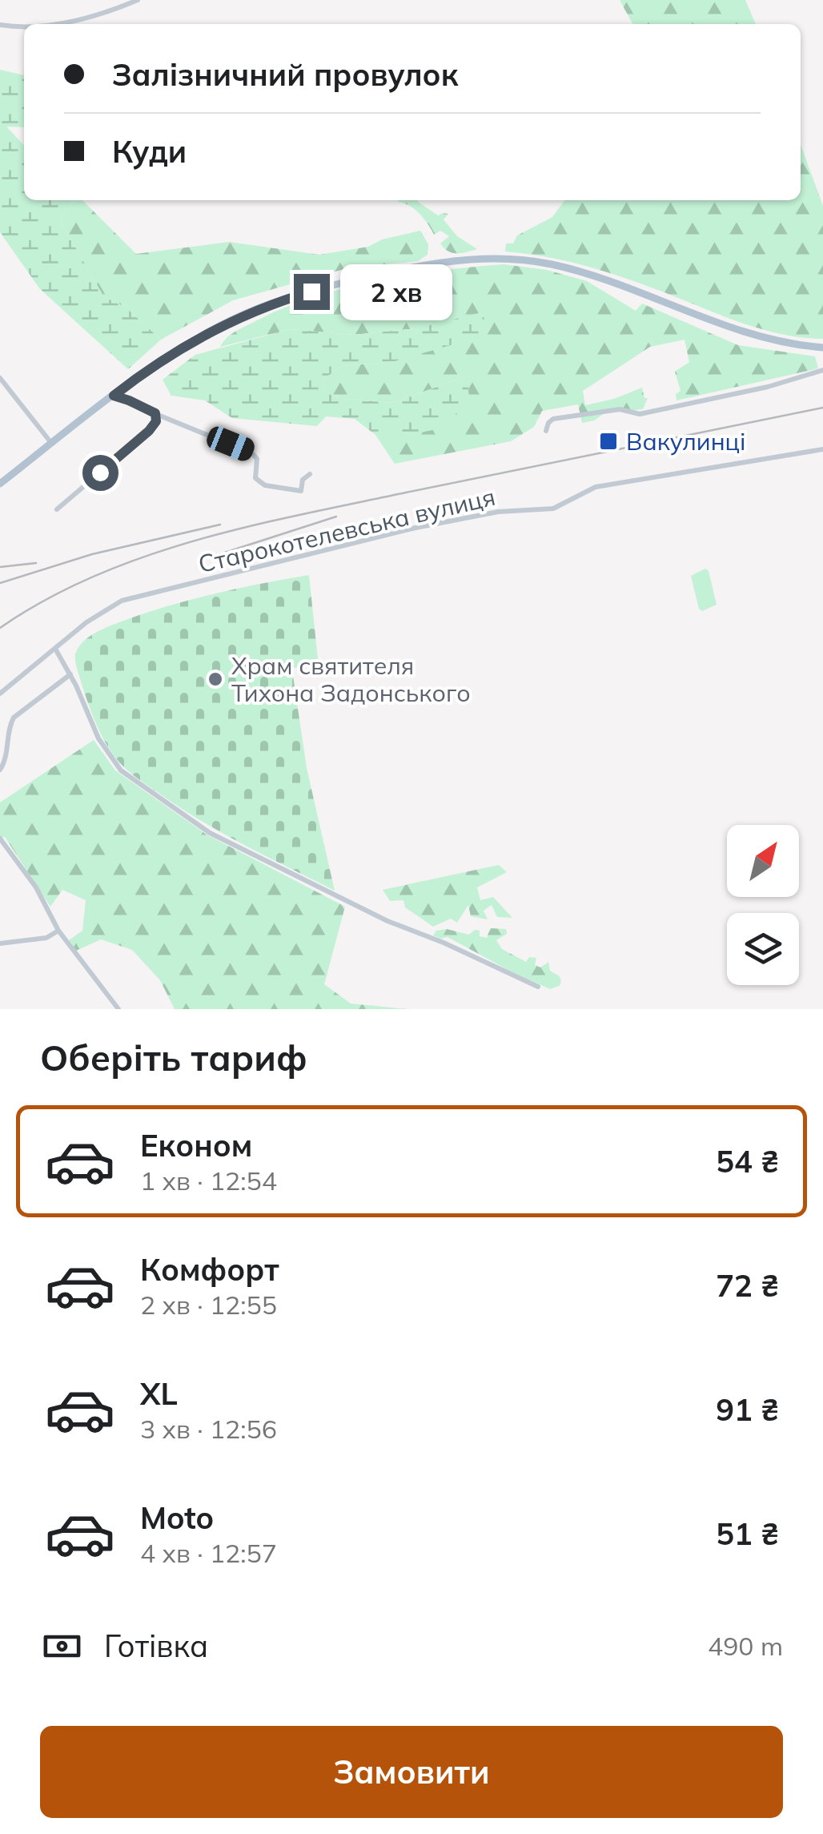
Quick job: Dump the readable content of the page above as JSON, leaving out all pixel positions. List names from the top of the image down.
{
  "streets": {
    "street": ["Старокотелевська вулиця"]
  },
  "places": {
    "transit": ["Вакулинці"],
    "other": ["Храм святителя Тихона Задонського"]
  },
  "north": "top right",
  "page": {
    "banner": ["Залізничний провулок", "Куди"],
    "bubble": "2 хв",
    "heading": "Оберіть тариф",
    "list": [
      {
        "name": "Економ",
        "note": "1 хв · 12:54",
        "value": "54 ₴"
      },
      {
        "name": "Комфорт",
        "note": "2 хв · 12:55",
        "value": "72 ₴"
      },
      {
        "name": "XL",
        "note": "3 хв · 12:56",
        "value": "91 ₴"
      },
      {
        "name": "Moto",
        "note": "4 хв · 12:57",
        "value": "51 ₴"
      }
    ],
    "pay": ["Готівка", "490 m"],
    "buttons": "Замовити"
  }
}
